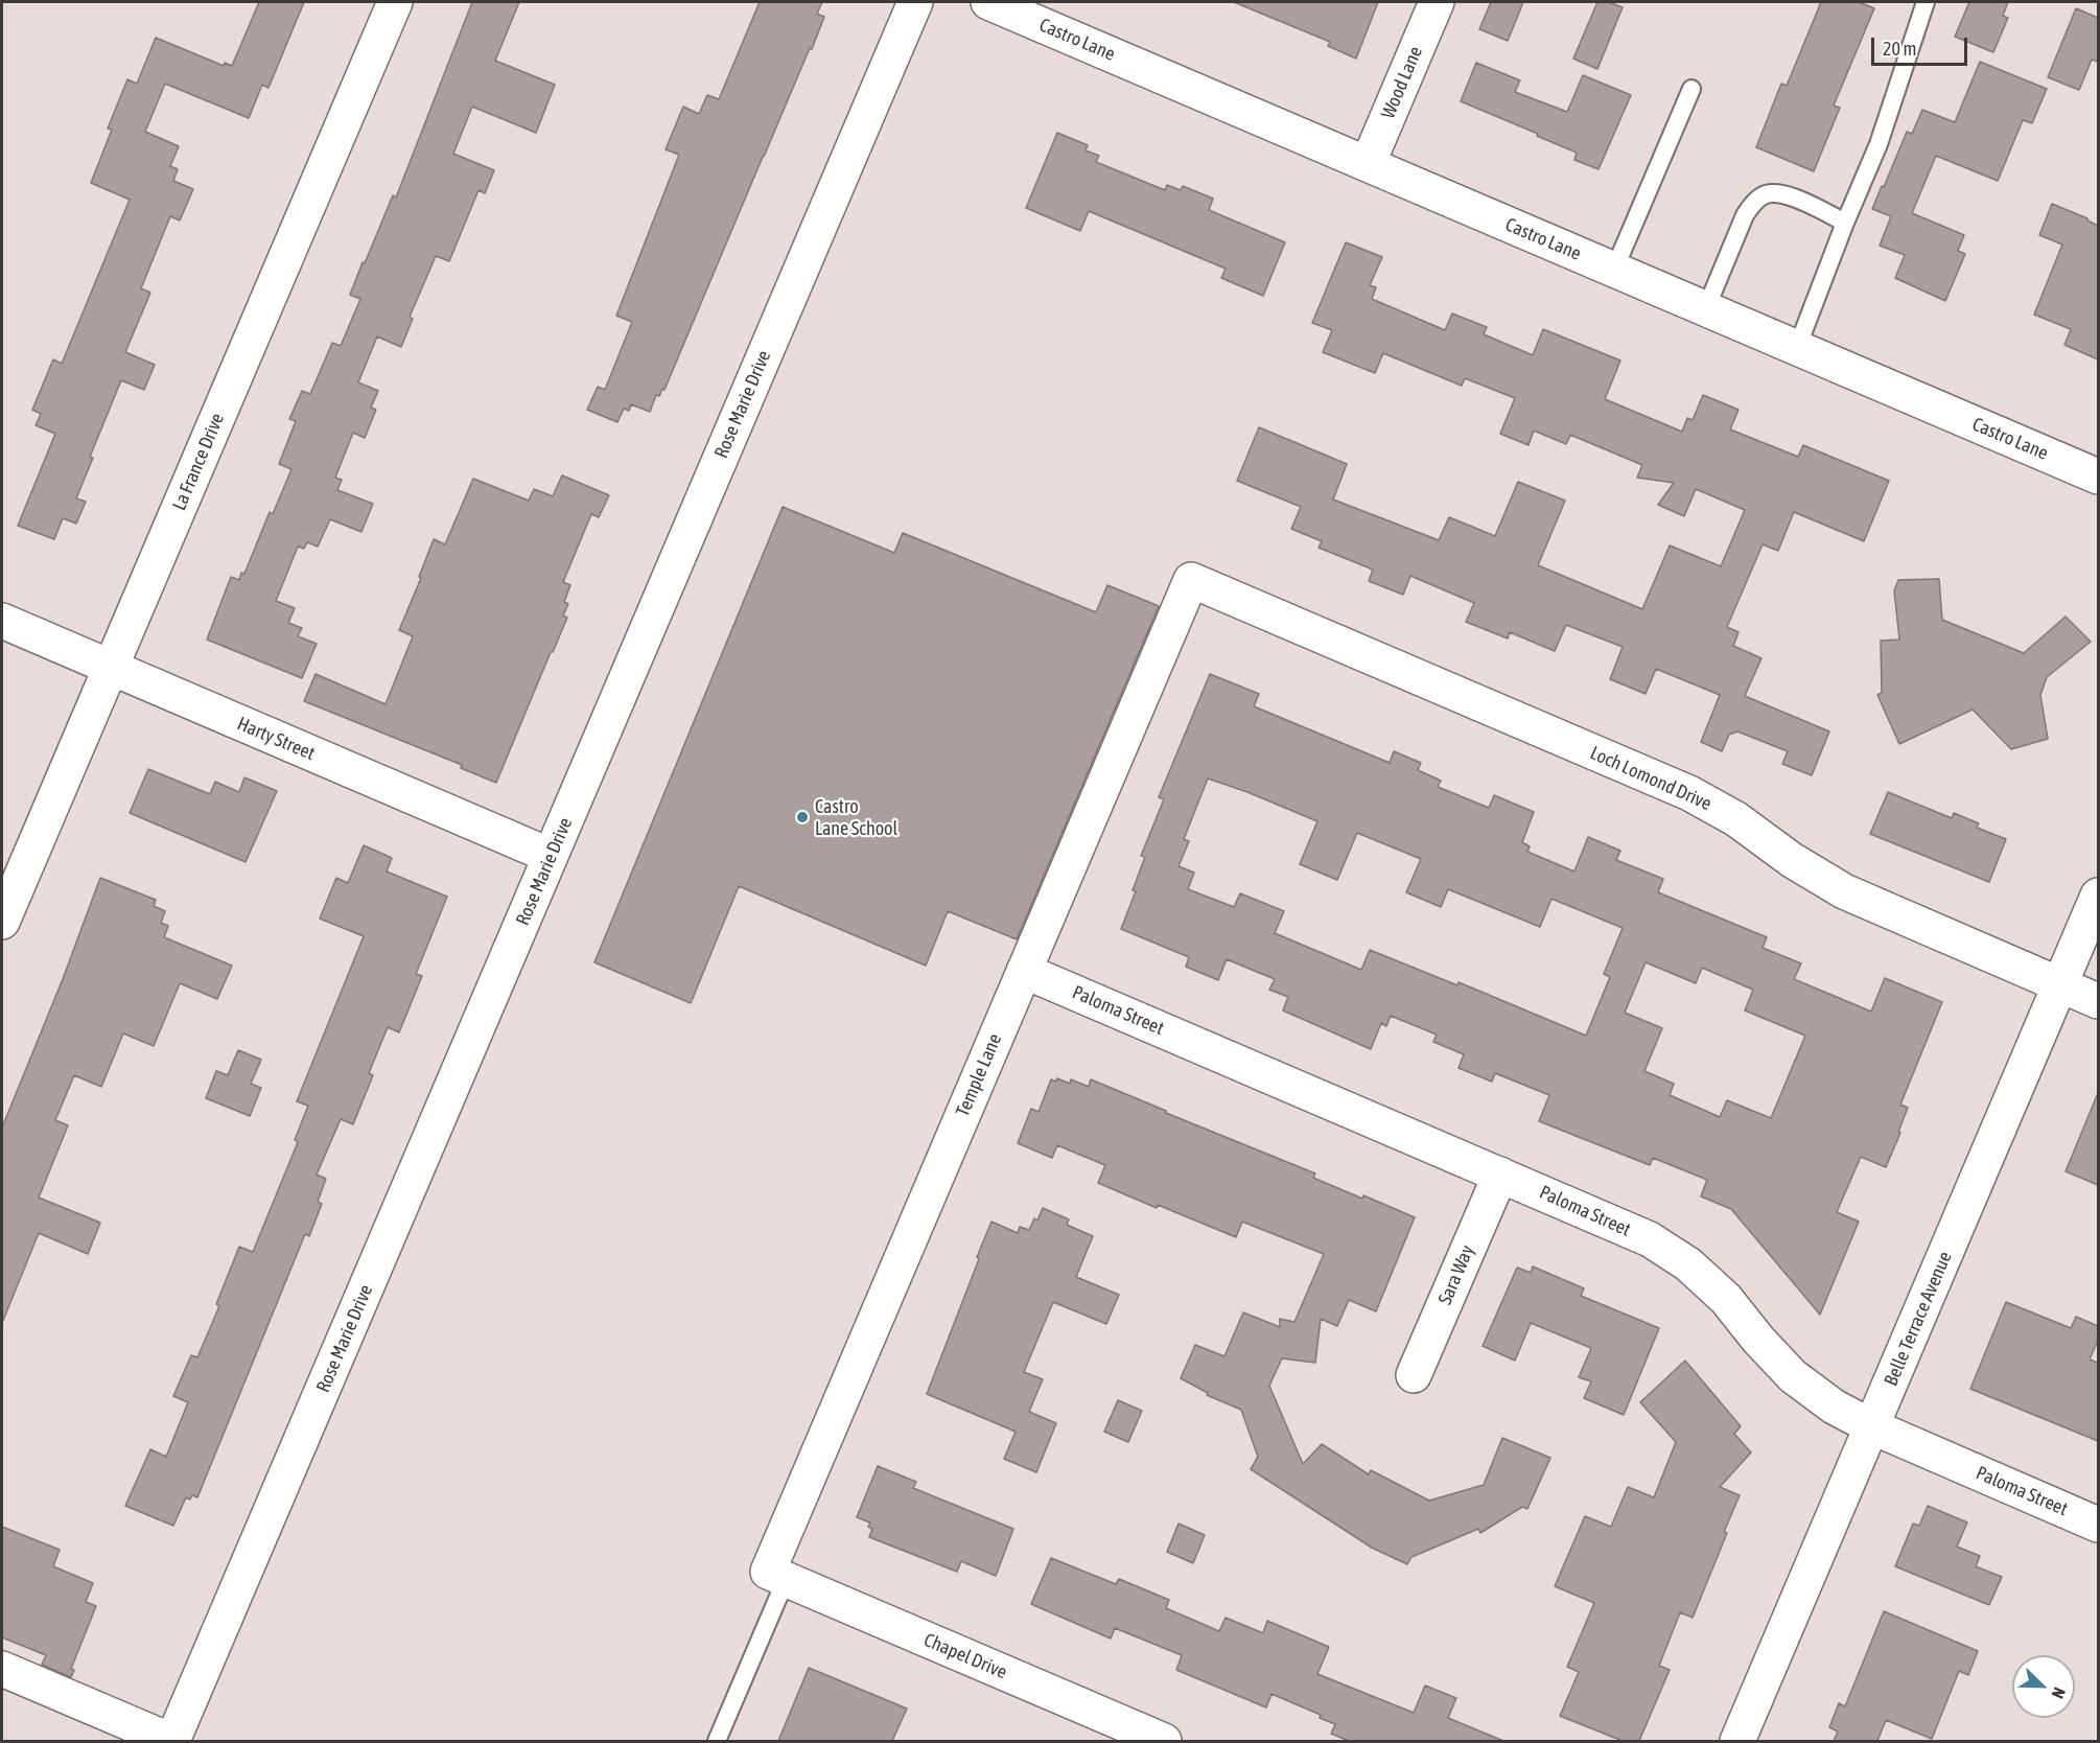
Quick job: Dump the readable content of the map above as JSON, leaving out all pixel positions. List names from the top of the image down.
{
  "streets": {
    "street": [
      "Castro Lane",
      "Wood Lane",
      "Rose Marie Drive",
      "La France Drive",
      "Harty Street",
      "Loch Lomond Drive",
      "Paloma Street",
      "Temple Lane",
      "Sara Way",
      "Belle Terrace Avenue",
      "Chapel Drive"
    ]
  },
  "crossings": [
    ["Castro Lane", "Wood Lane"],
    ["Rose Marie Drive", "Harty Street"],
    ["La France Drive", "Harty Street"],
    ["Loch Lomond Drive", "Temple Lane"],
    ["Loch Lomond Drive", "Belle Terrace Avenue"],
    ["Paloma Street", "Temple Lane"],
    ["Paloma Street", "Sara Way"],
    ["Paloma Street", "Belle Terrace Avenue"],
    ["Temple Lane", "Chapel Drive"]
  ],
  "places": ["Castro Lane School"],
  "scale_bar": "20 m",
  "north": "bottom right"
}
